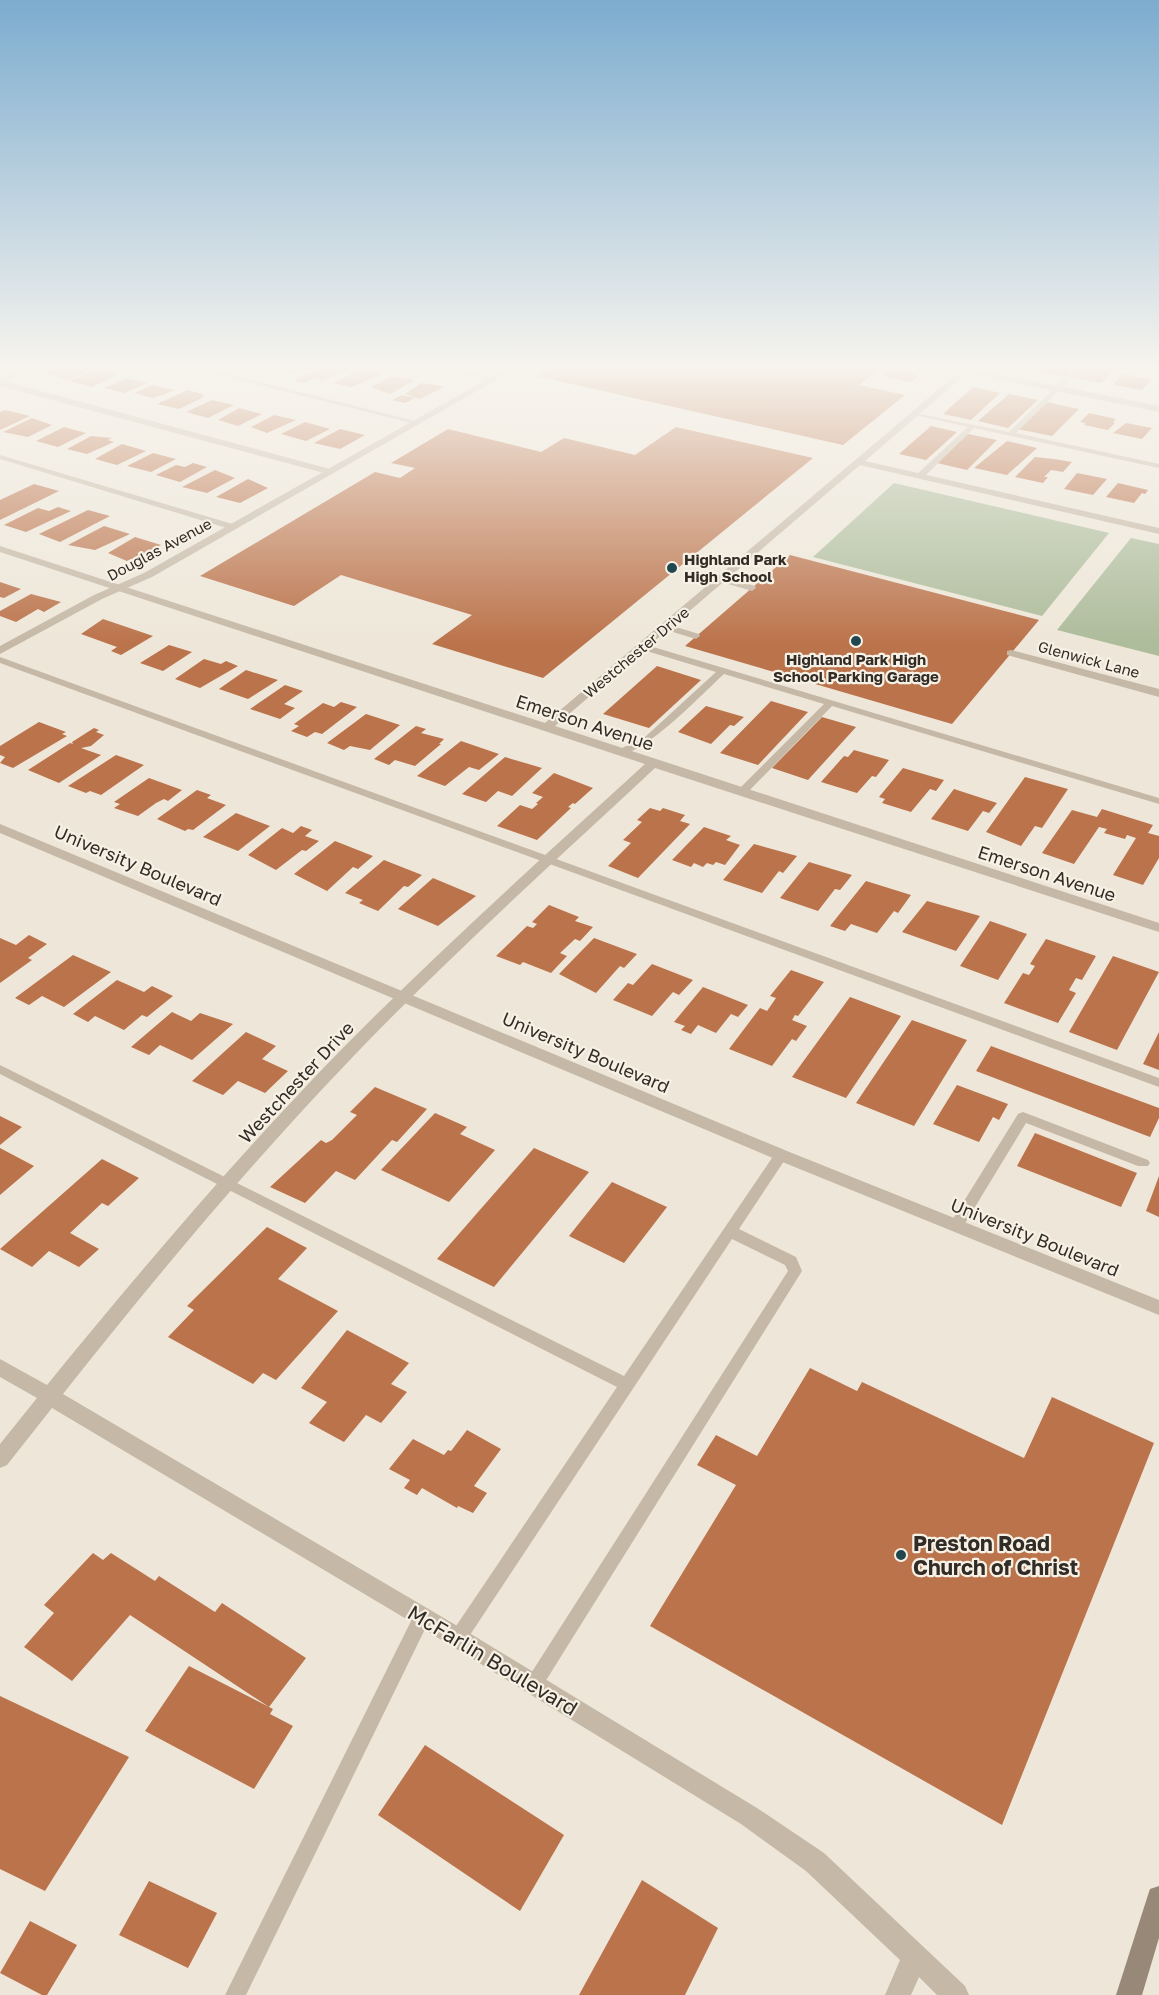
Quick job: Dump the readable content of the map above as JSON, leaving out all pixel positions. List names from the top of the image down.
{
  "streets": {
    "street": [
      "Douglas Avenue",
      "Westchester Drive",
      "Glenwick Lane",
      "Emerson Avenue",
      "University Boulevard",
      "McFarlin Boulevard"
    ]
  },
  "crossings": [
    ["Douglas Avenue", "Emerson Avenue"],
    ["Westchester Drive", "Emerson Avenue"],
    ["Westchester Drive", "University Boulevard"],
    ["Westchester Drive", "McFarlin Boulevard"]
  ],
  "places": ["Highland Park High School", "Highland Park High School Parking Garage", "Preston Road Church of Christ"]
}
